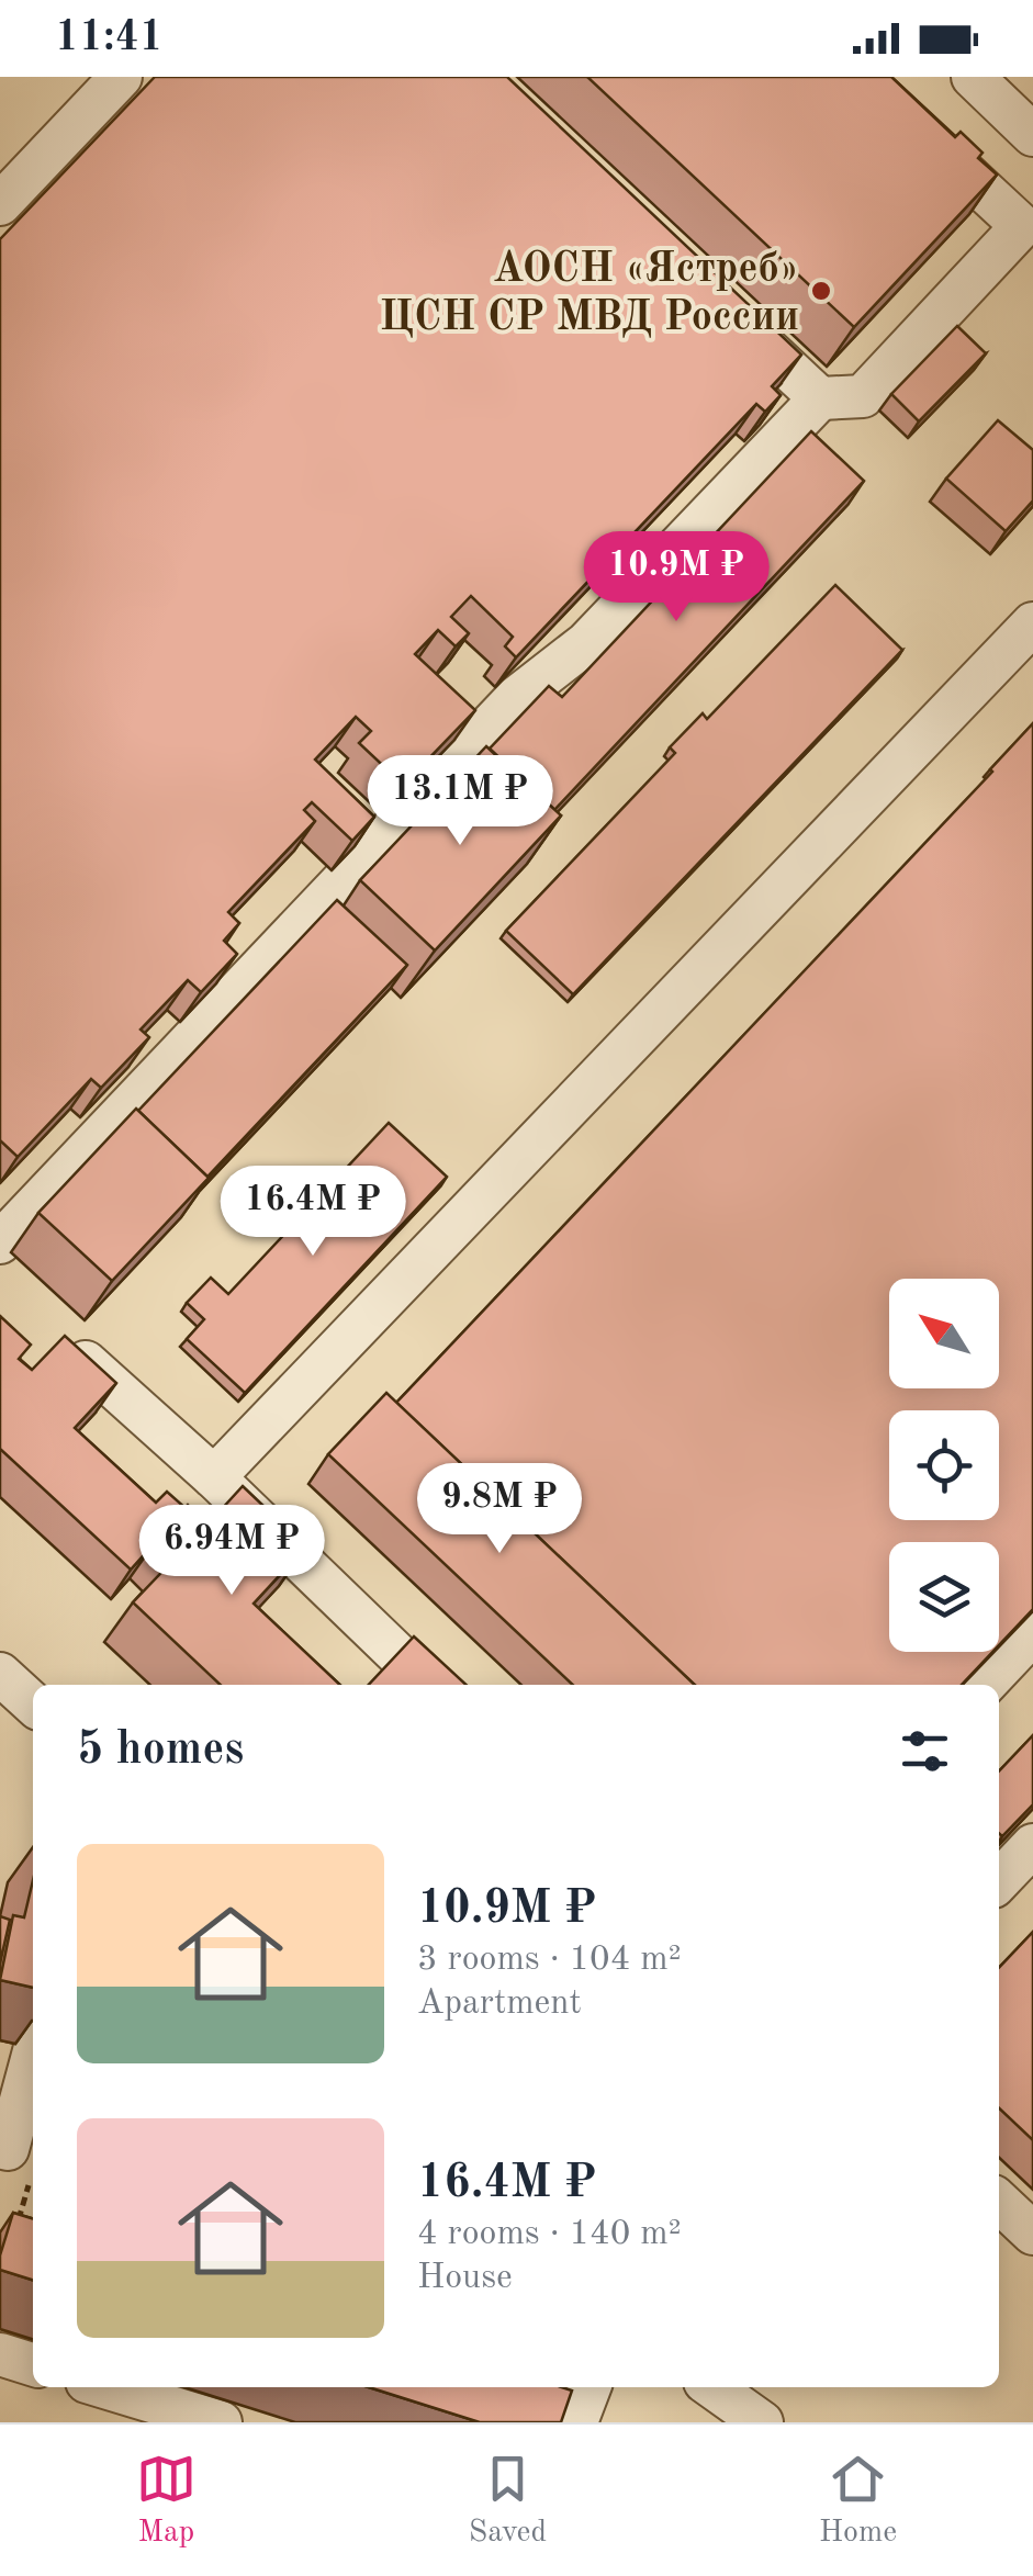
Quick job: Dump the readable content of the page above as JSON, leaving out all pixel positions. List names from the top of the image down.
{
  "places": ["АОСН «Ястреб» ЦСН СР МВД России"],
  "north": "top left",
  "page": {
    "status": "11:41",
    "price": [
      "10.9M ₽",
      "13.1M ₽",
      "16.4M ₽",
      "9.8M ₽",
      "6.94M ₽"
    ],
    "heading": "5 homes",
    "list": [
      {
        "name": "10.9M ₽",
        "note": "3 rooms · 104 m² · Apartment"
      },
      {
        "name": "16.4M ₽",
        "note": "4 rooms · 140 m² · House"
      }
    ],
    "tabs": ["Map", "Saved", "Home"]
  }
}
